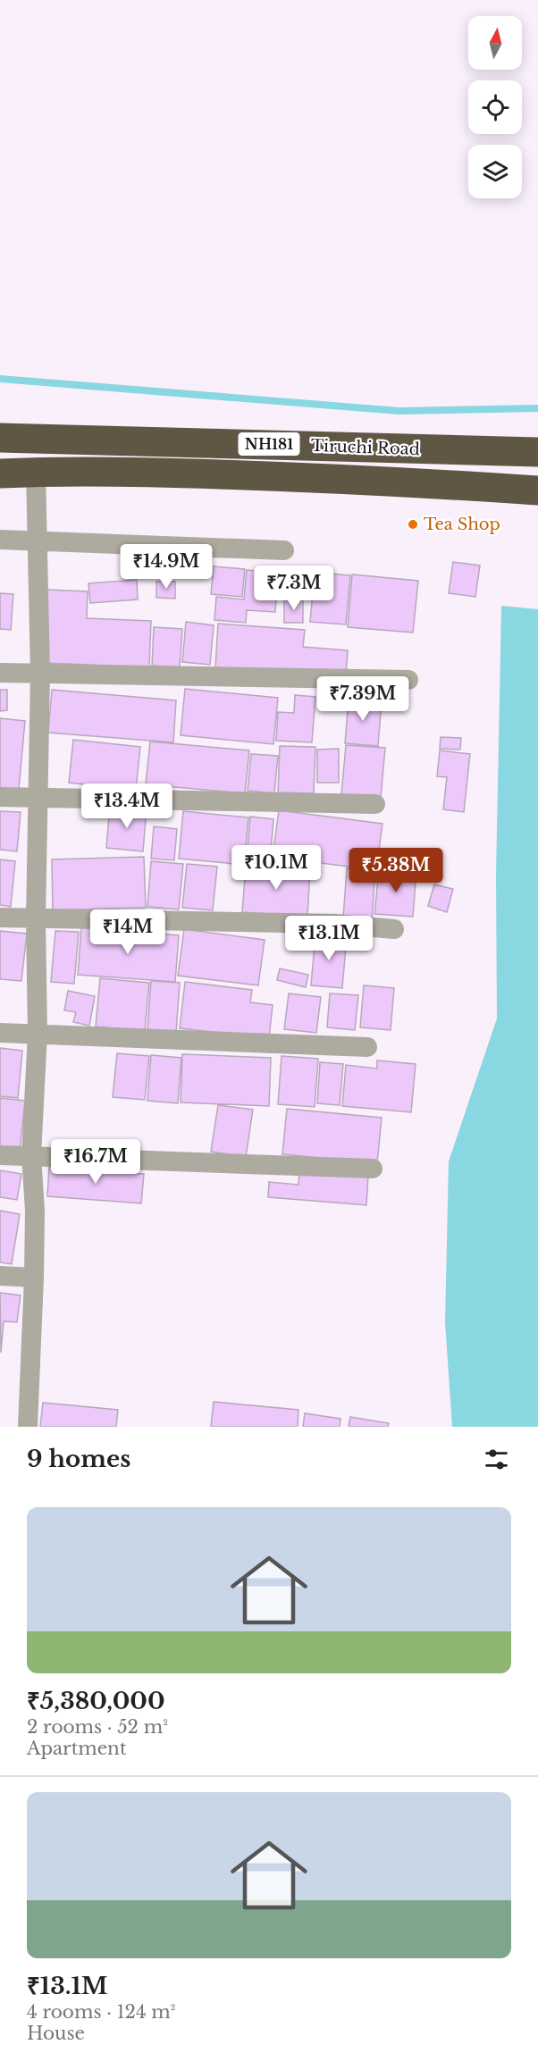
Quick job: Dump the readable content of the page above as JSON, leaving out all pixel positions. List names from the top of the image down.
{
  "streets": {
    "highway": ["NH181", "Tiruchi Road"]
  },
  "places": ["Tea Shop"],
  "north": "top",
  "page": {
    "price": [
      "₹14.9M",
      "₹7.3M",
      "₹7.39M",
      "₹13.4M",
      "₹10.1M",
      "₹5.38M",
      "₹14M",
      "₹13.1M",
      "₹16.7M"
    ],
    "heading": "9 homes",
    "list": [
      {
        "name": "₹5,380,000",
        "note": "2 rooms · 52 m² · Apartment"
      },
      {
        "name": "₹13.1M",
        "note": "4 rooms · 124 m² · House"
      }
    ]
  }
}
